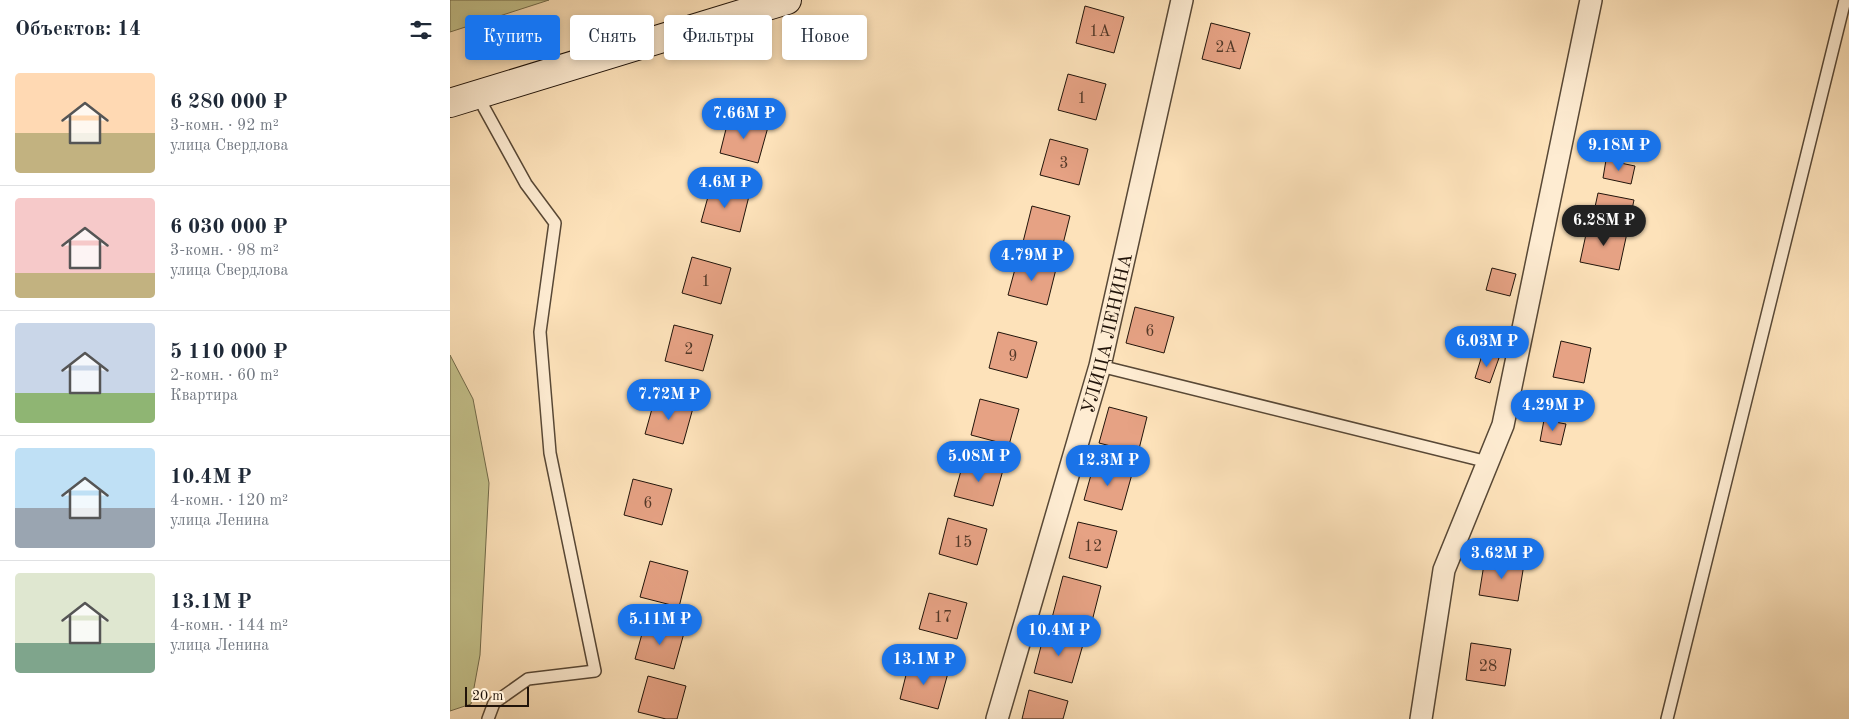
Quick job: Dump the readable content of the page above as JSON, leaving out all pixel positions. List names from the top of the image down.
{
  "streets": {
    "street": ["УЛИЦА ЛЕНИНА"]
  },
  "house_numbers": [
    "1А",
    "2А",
    "1",
    "3",
    "1",
    "6",
    "2",
    "9",
    "6",
    "15",
    "12",
    "17",
    "28"
  ],
  "scale_bar": "20 m",
  "page": {
    "heading": "Объектов: 14",
    "chip": [
      "Купить",
      "Снять",
      "Фильтры",
      "Новое"
    ],
    "list": [
      {
        "name": "6 280 000 ₽",
        "note": "3-комн. · 92 m² · улица Свердлова"
      },
      {
        "name": "6 030 000 ₽",
        "note": "3-комн. · 98 m² · улица Свердлова"
      },
      {
        "name": "5 110 000 ₽",
        "note": "2-комн. · 60 m² · Квартира"
      },
      {
        "name": "10.4M ₽",
        "note": "4-комн. · 120 m² · улица Ленина"
      },
      {
        "name": "13.1M ₽",
        "note": "4-комн. · 144 m² · улица Ленина"
      }
    ],
    "price": [
      "7.66M ₽",
      "9.18M ₽",
      "4.6M ₽",
      "6.28M ₽",
      "4.79M ₽",
      "6.03M ₽",
      "7.72M ₽",
      "4.29M ₽",
      "5.08M ₽",
      "12.3M ₽",
      "3.62M ₽",
      "5.11M ₽",
      "10.4M ₽",
      "13.1M ₽"
    ],
    "scale": "20 m"
  }
}
